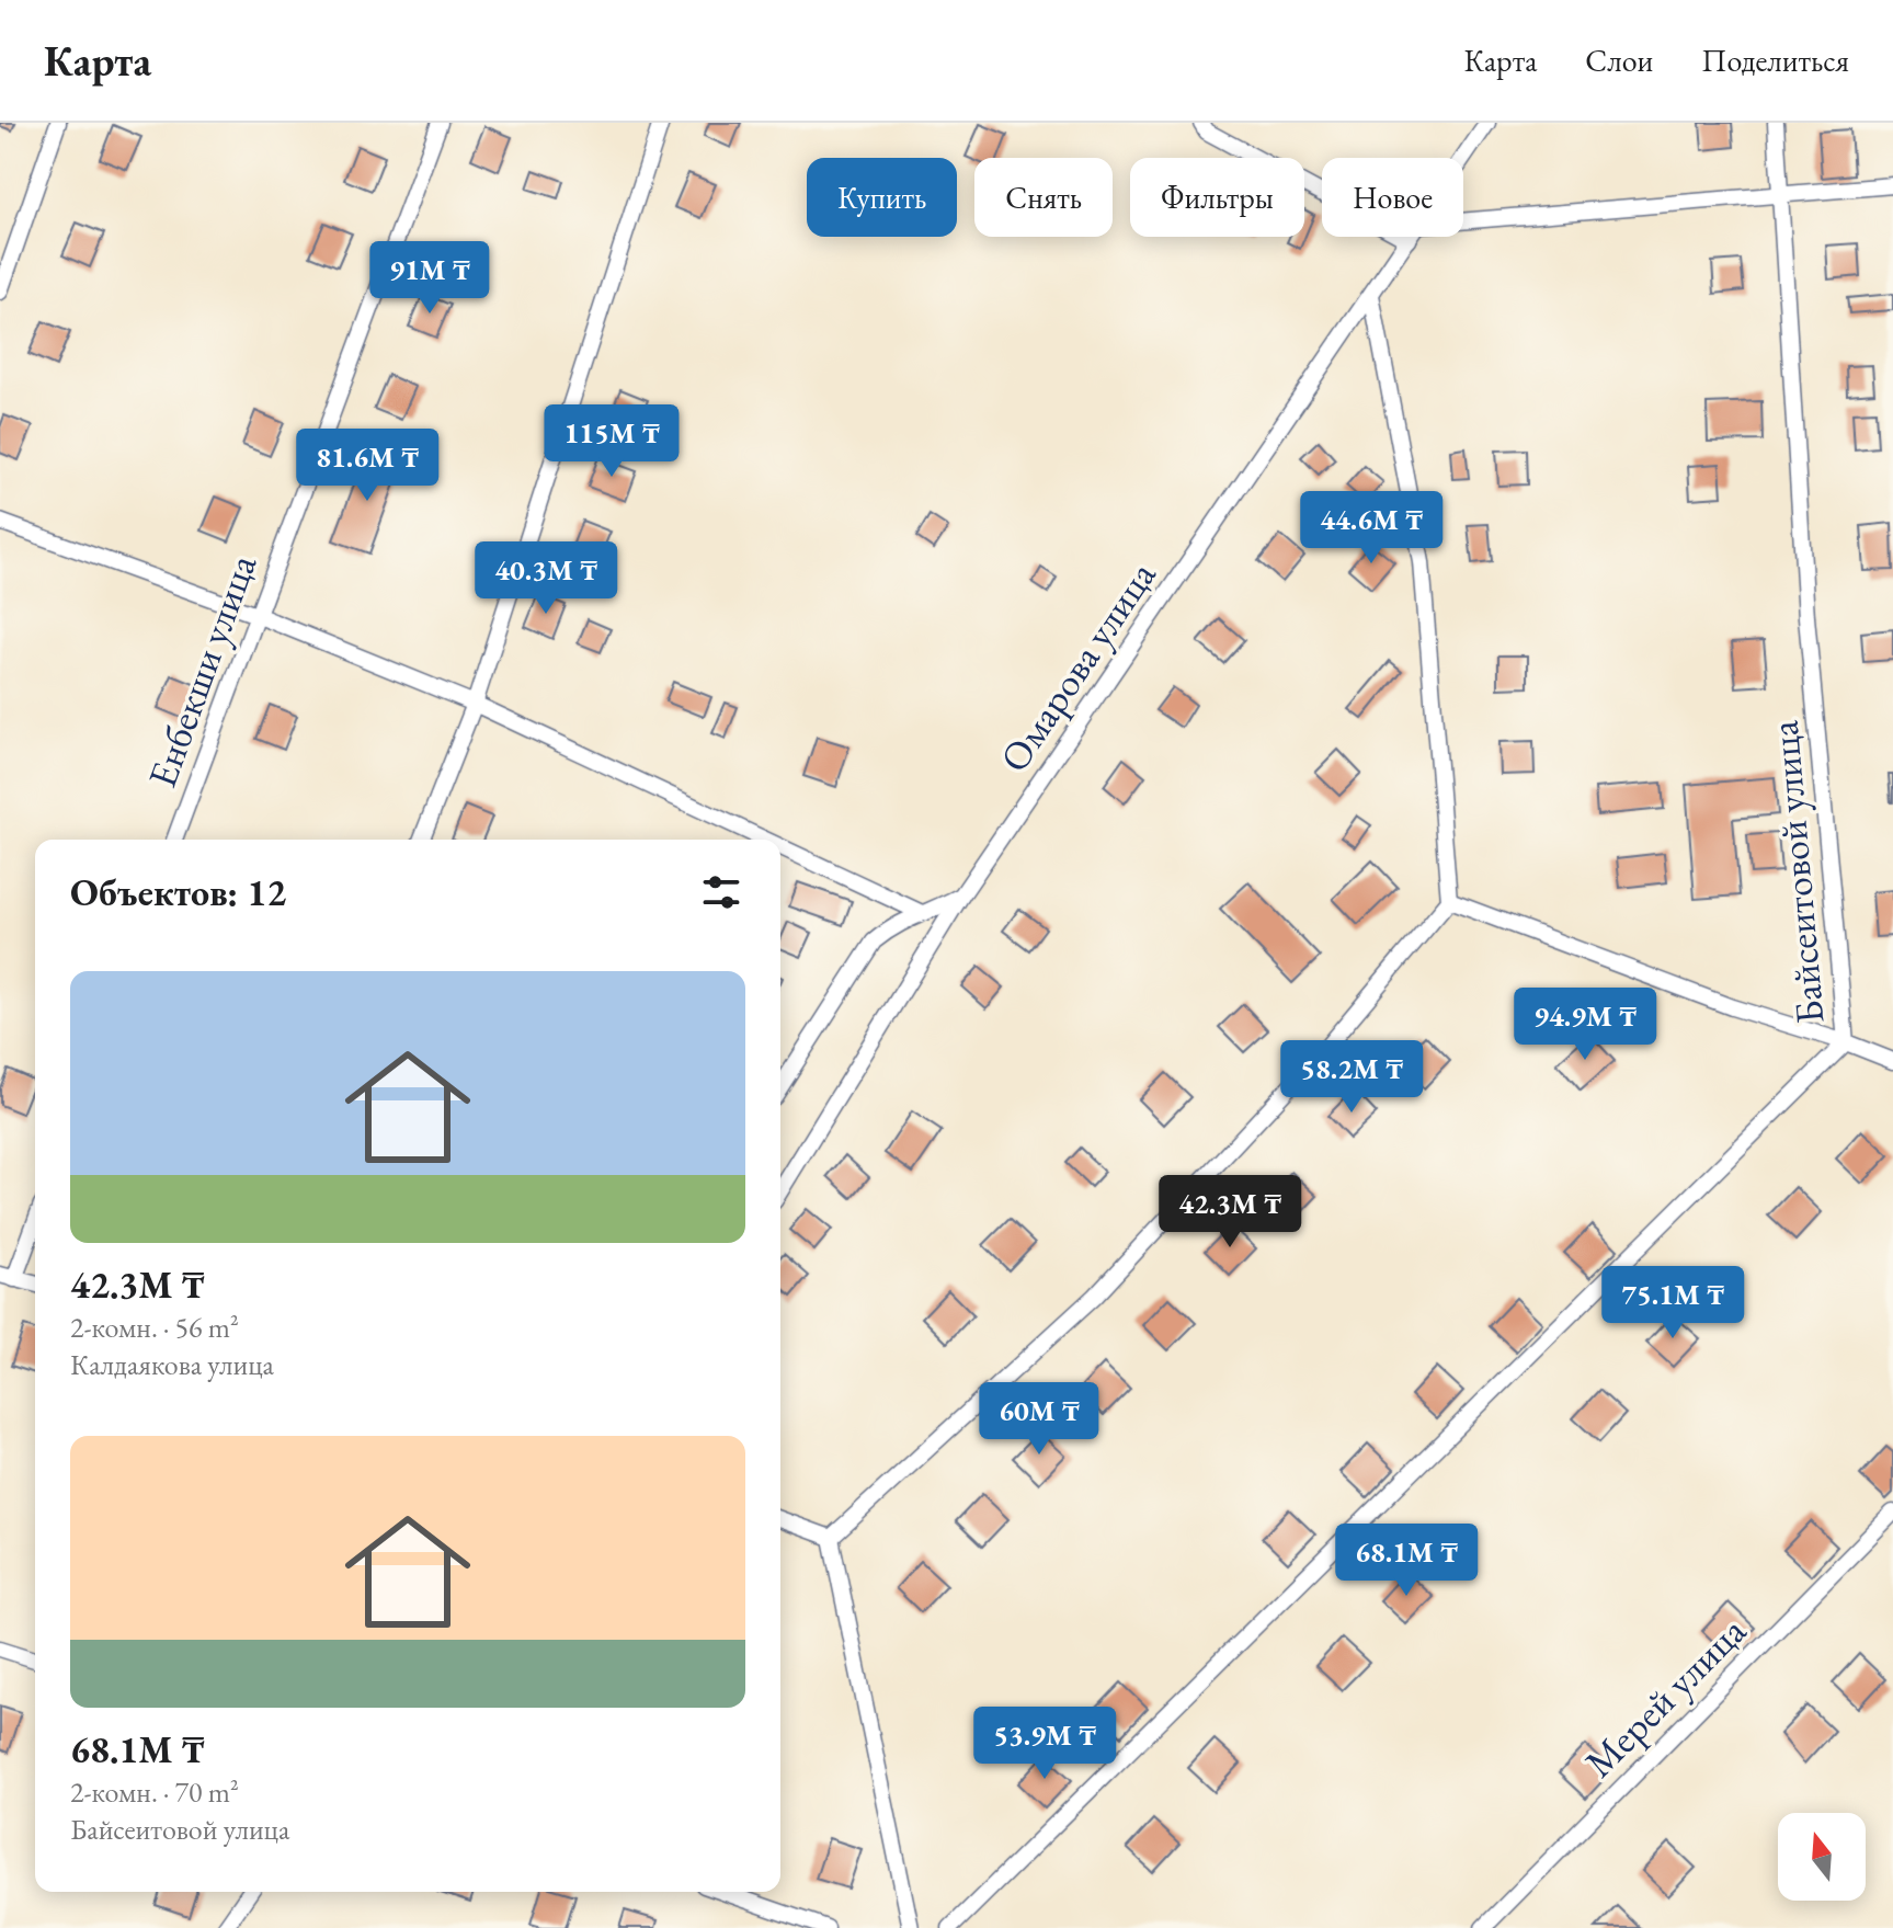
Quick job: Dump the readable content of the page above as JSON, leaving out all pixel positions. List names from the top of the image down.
{
  "streets": {
    "street": [
      "Омарова улица",
      "Енбекши улица",
      "Байсеитовой улица",
      "Мерей улица"
    ]
  },
  "north": "top",
  "page": {
    "header": "Карта",
    "nav": ["Карта", "Слои", "Поделиться"],
    "chip": [
      "Купить",
      "Снять",
      "Фильтры",
      "Новое"
    ],
    "price": [
      "91M ₸",
      "115M ₸",
      "81.6M ₸",
      "44.6M ₸",
      "40.3M ₸",
      "94.9M ₸",
      "58.2M ₸",
      "42.3M ₸",
      "75.1M ₸",
      "60M ₸",
      "68.1M ₸",
      "53.9M ₸"
    ],
    "heading": "Объектов: 12",
    "list": [
      {
        "name": "42.3M ₸",
        "note": "2-комн. · 56 m² · Калдаякова улица"
      },
      {
        "name": "68.1M ₸",
        "note": "2-комн. · 70 m² · Байсеитовой улица"
      }
    ]
  }
}
